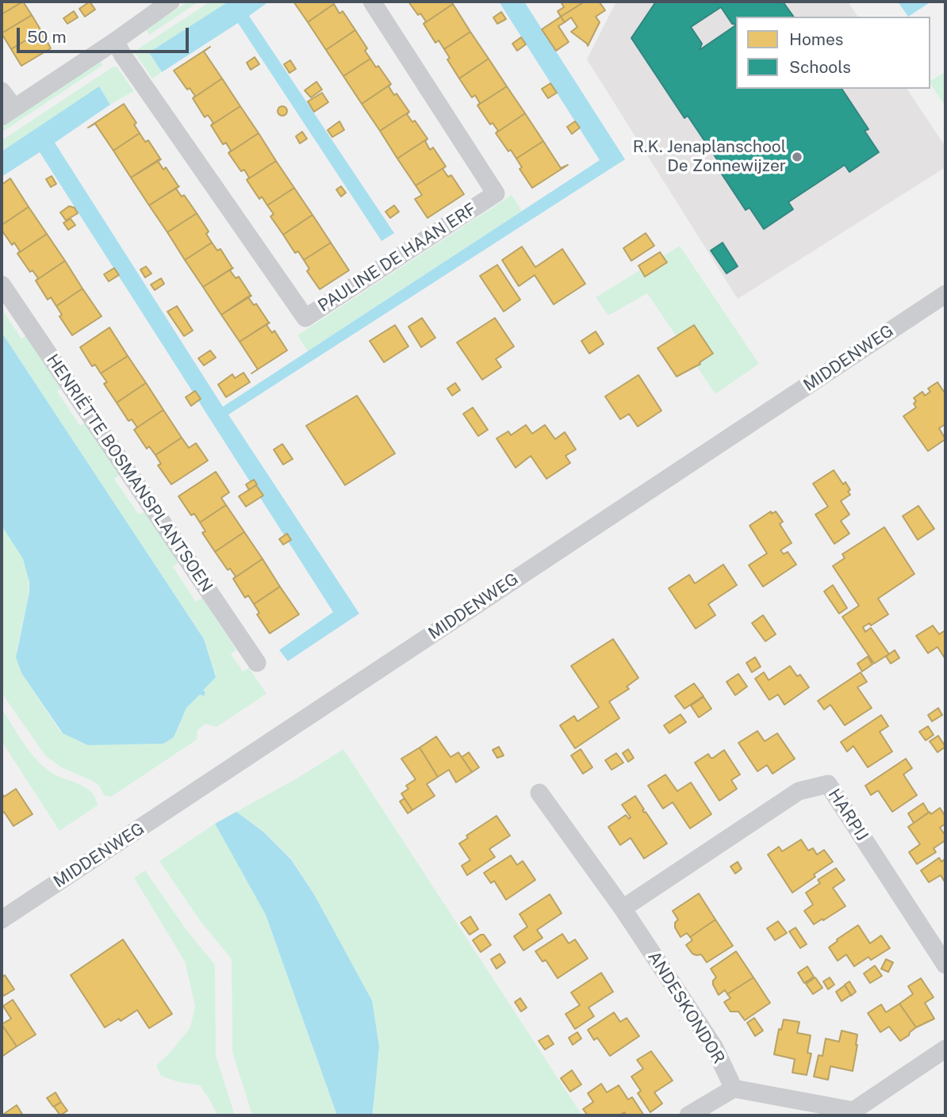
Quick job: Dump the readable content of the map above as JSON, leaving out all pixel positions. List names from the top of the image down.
{
  "streets": {
    "street": [
      "PAULINE DE HAAN ERF",
      "MIDDENWEG",
      "HENRIËTTE BOSMANSPLANTSOEN",
      "HARPIJ",
      "ANDESKONDOR"
    ]
  },
  "crossings": [
    ["HARPIJ", "ANDESKONDOR"]
  ],
  "places": ["R.K. Jenaplanschool De Zonnewijzer"],
  "legend": ["Homes", "Schools"],
  "scale_bar": "50 m"
}
